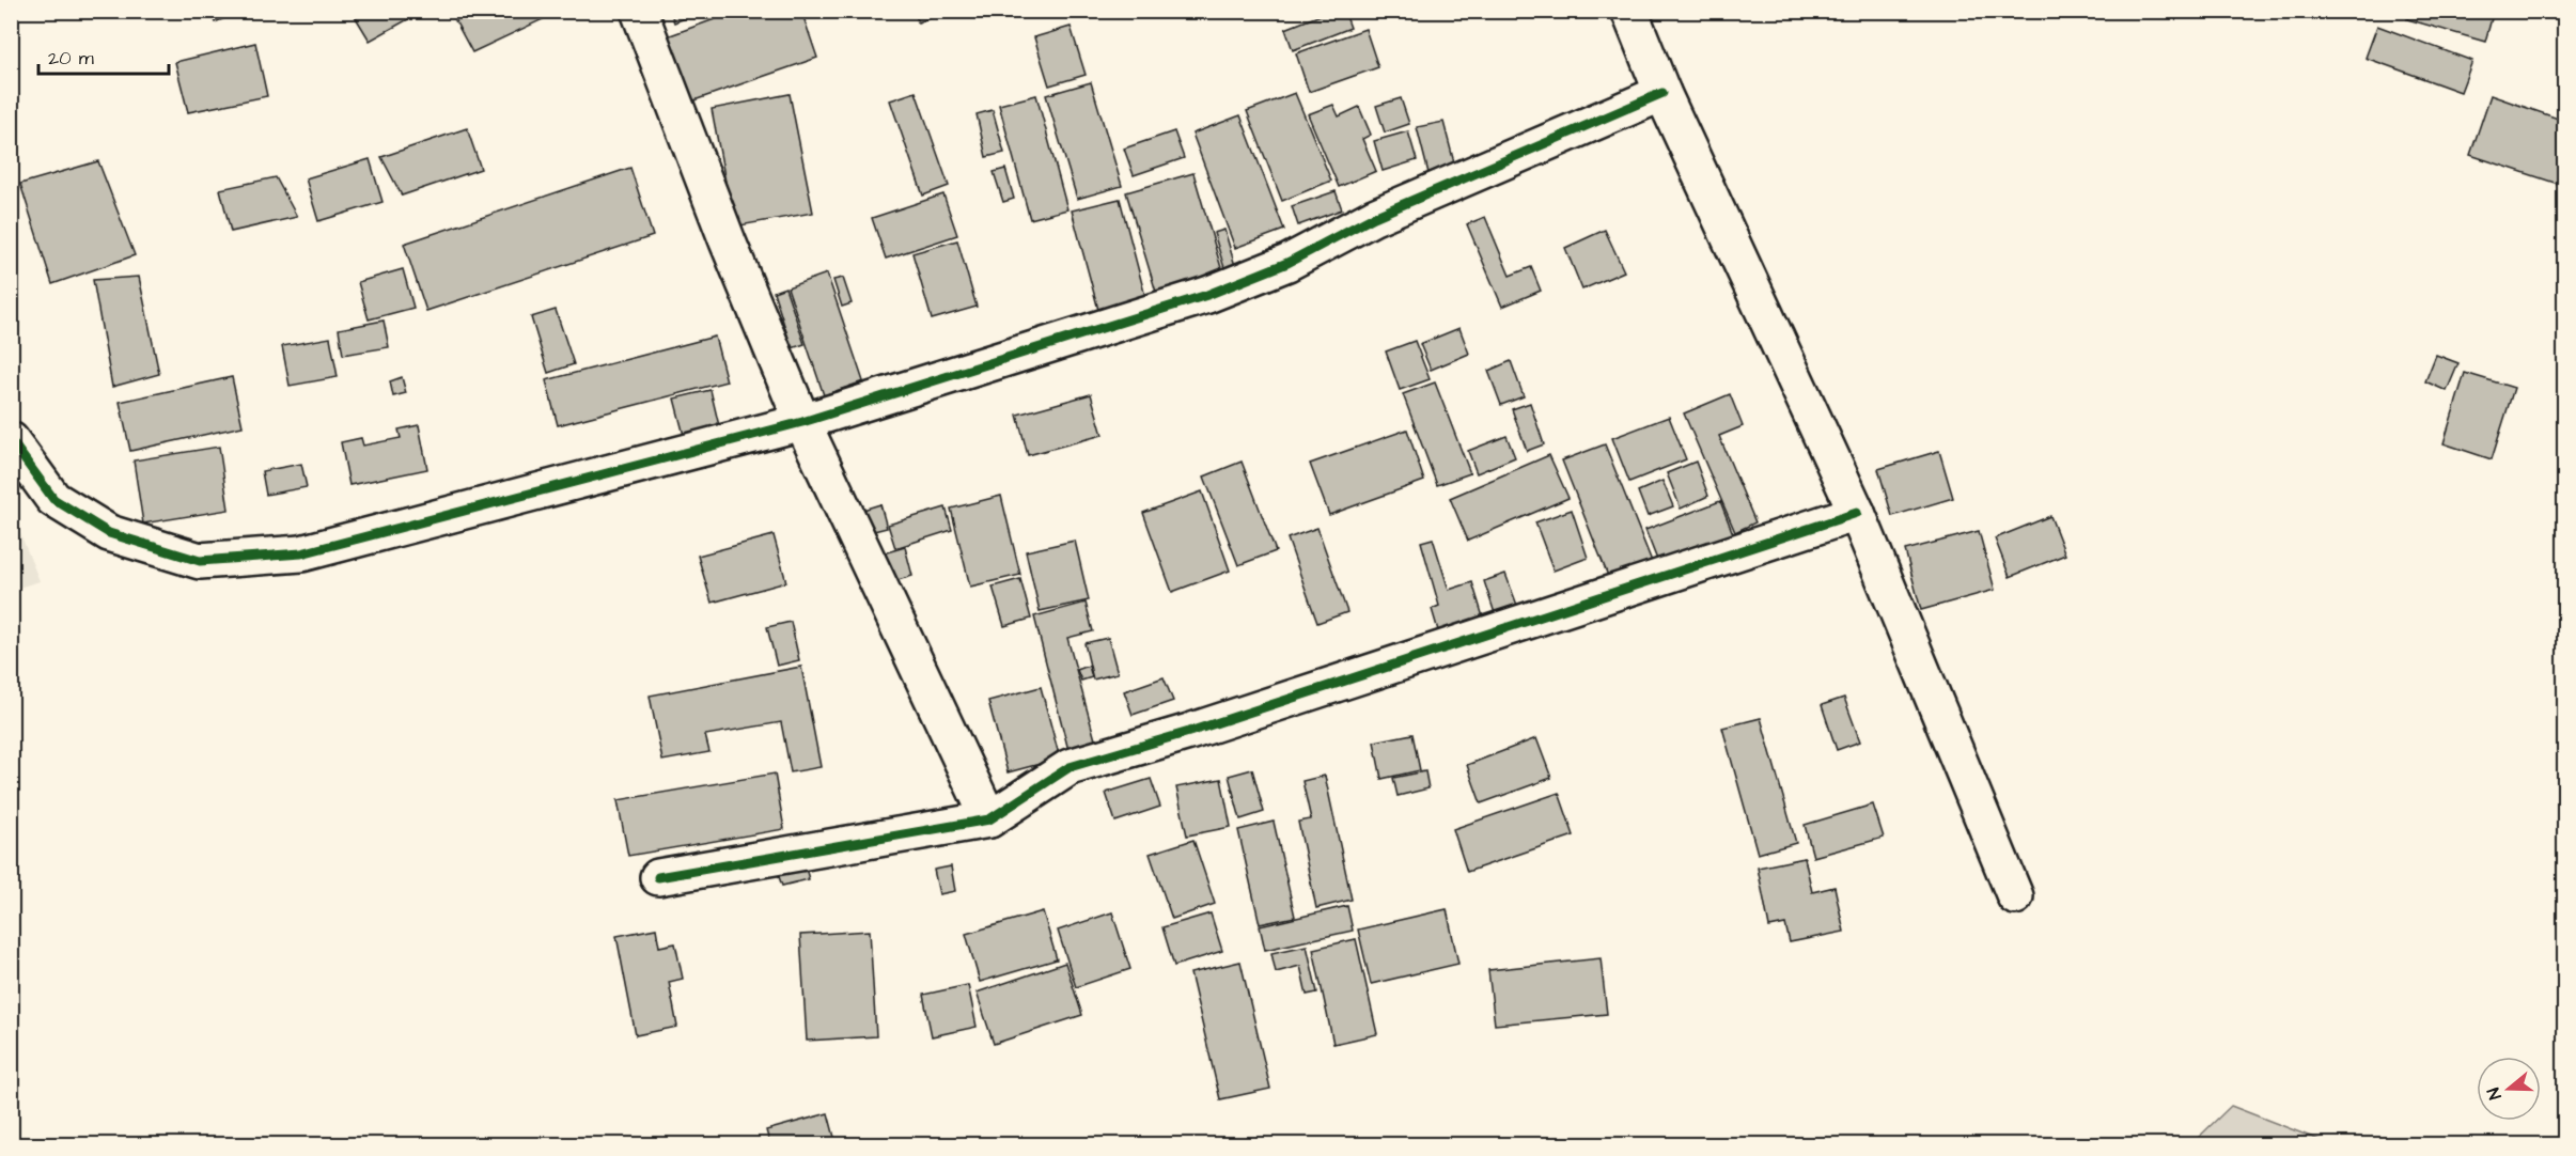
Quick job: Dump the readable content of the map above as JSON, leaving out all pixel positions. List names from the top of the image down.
{
  "scale_bar": "20 m",
  "north": "left"
}
